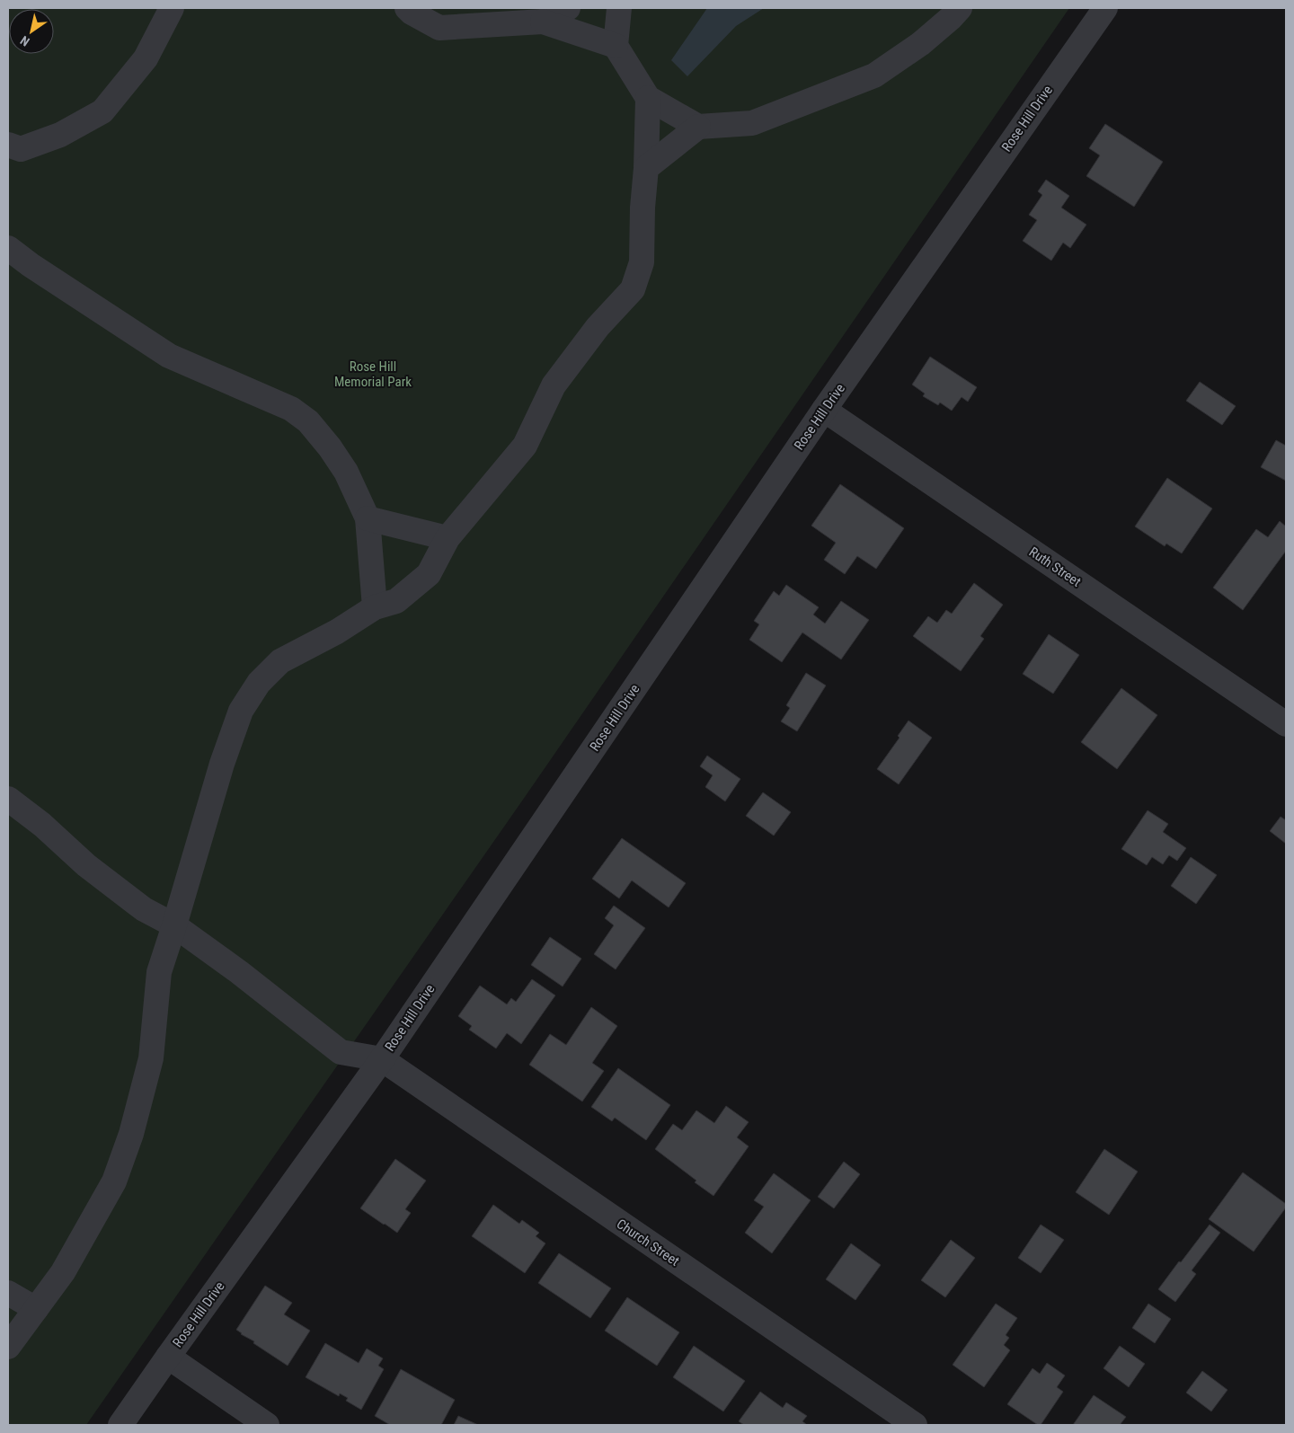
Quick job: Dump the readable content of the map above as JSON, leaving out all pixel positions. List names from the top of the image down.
{
  "streets": {
    "street": ["Rose Hill Drive", "Ruth Street", "Church Street"]
  },
  "crossings": [
    ["Rose Hill Drive", "Ruth Street"],
    ["Rose Hill Drive", "Church Street"]
  ],
  "parks": ["Rose Hill Memorial Park"],
  "north": "bottom left"
}
